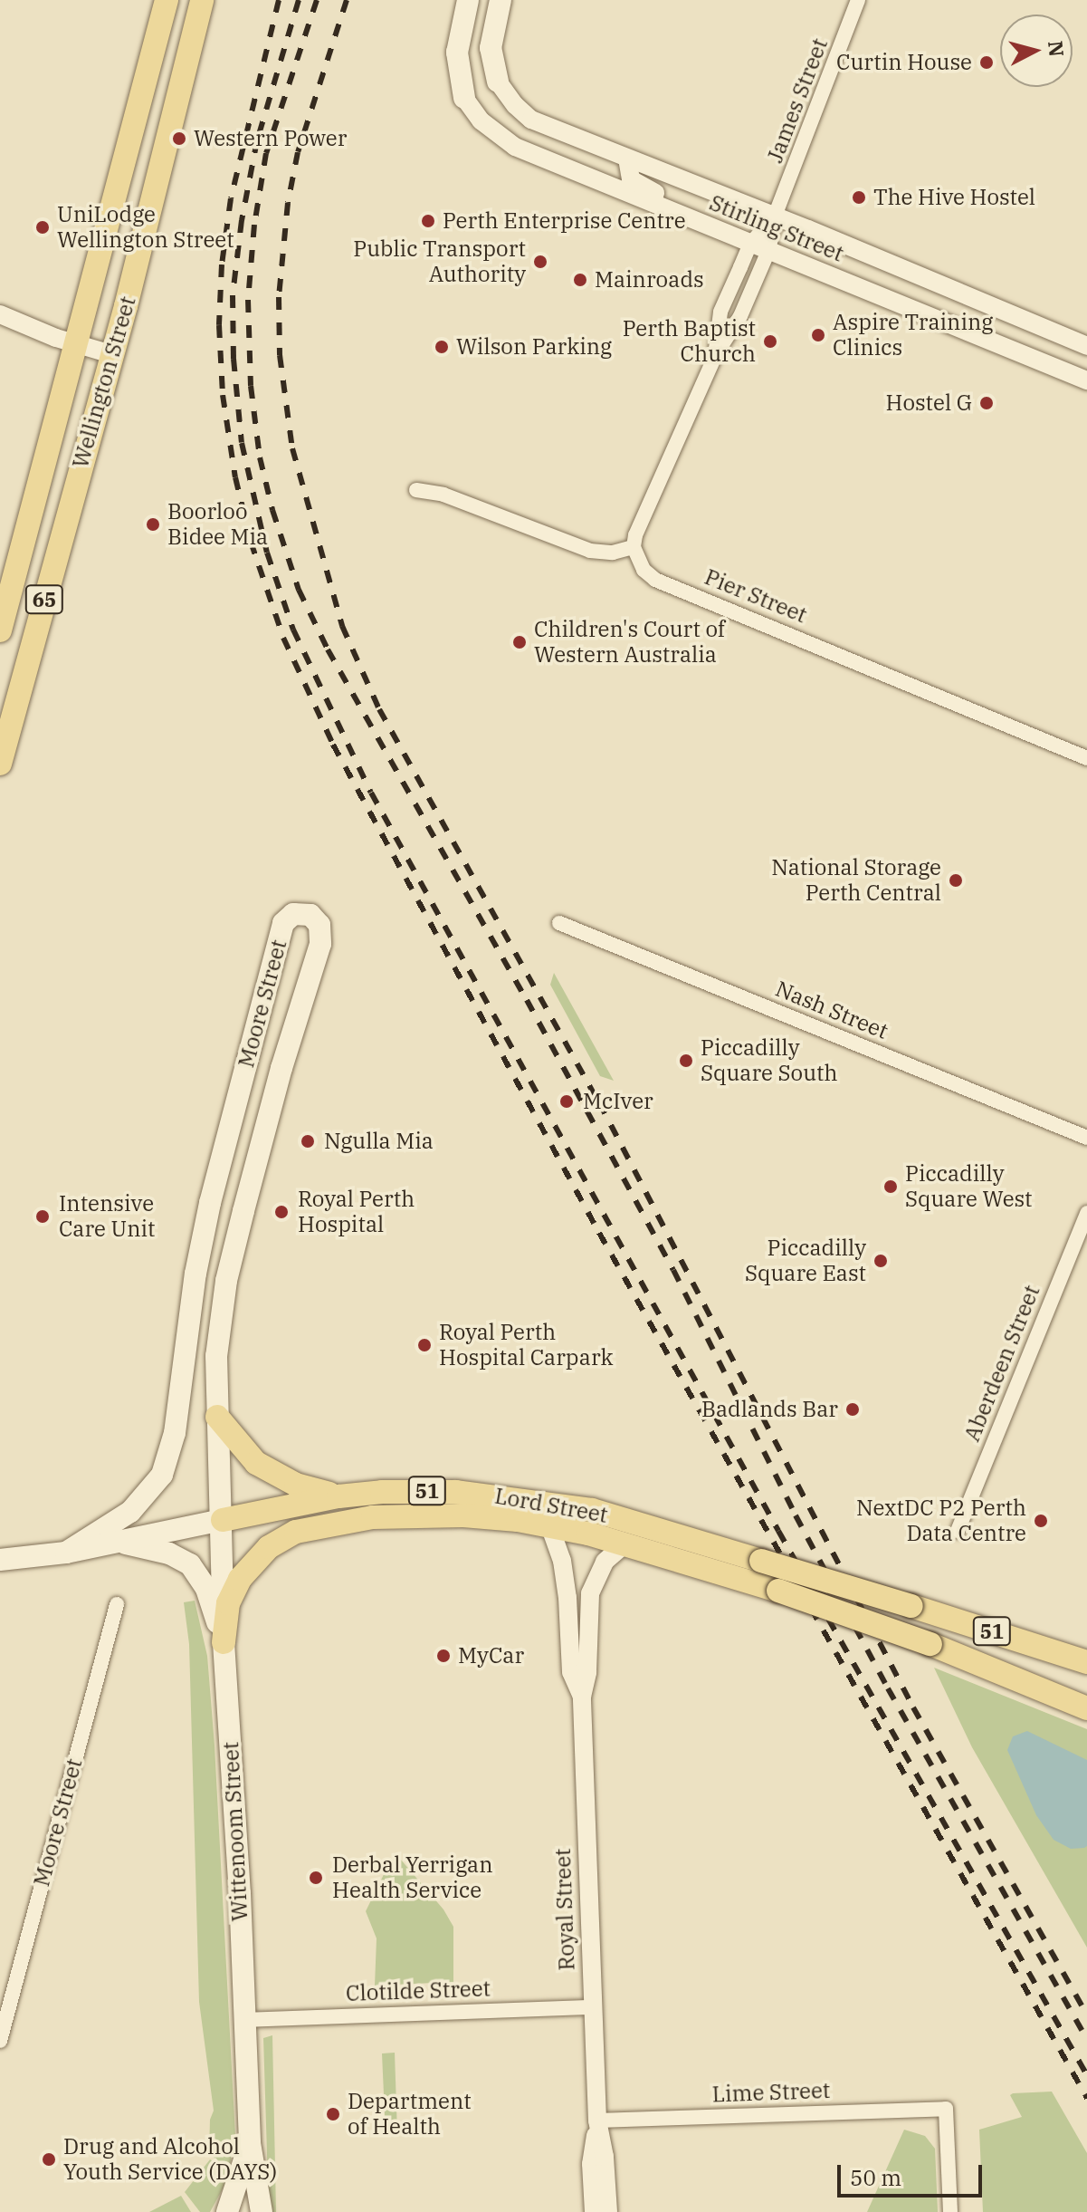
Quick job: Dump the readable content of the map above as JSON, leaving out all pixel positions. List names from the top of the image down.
{
  "streets": {
    "main road": [
      "Wellington Street",
      "65",
      "Moore Street",
      "51",
      "Lord Street",
      "Wittenoom Street"
    ],
    "street": [
      "James Street",
      "Stirling Street",
      "Pier Street",
      "Nash Street",
      "Aberdeen Street",
      "Royal Street",
      "Clotilde Street",
      "Lime Street"
    ]
  },
  "crossings": [
    ["James Street", "Stirling Street"],
    ["James Street", "Pier Street"],
    ["Moore Street", "Lord Street"],
    ["Moore Street", "Wittenoom Street"],
    ["Lord Street", "Wittenoom Street"],
    ["Lord Street", "Royal Street"],
    ["Wittenoom Street", "Clotilde Street"],
    ["Royal Street", "Clotilde Street"],
    ["Royal Street", "Lime Street"]
  ],
  "places": [
    "Curtin House",
    "Western Power",
    "The Hive Hostel",
    "Perth Enterprise Centre",
    "UniLodge Wellington Street",
    "Public Transport Authority",
    "Mainroads",
    "Aspire Training Clinics",
    "Perth Baptist Church",
    "Wilson Parking",
    "Hostel G",
    "Boorloo Bidee Mia",
    "Children's Court of Western Australia",
    "National Storage Perth Central",
    "Piccadilly Square South",
    "McIver",
    "Ngulla Mia",
    "Piccadilly Square West",
    "Royal Perth Hospital",
    "Intensive Care Unit",
    "Piccadilly Square East",
    "Royal Perth Hospital Carpark",
    "Badlands Bar",
    "NextDC P2 Perth Data Centre",
    "MyCar",
    "Derbal Yerrigan Health Service",
    "Department of Health",
    "Drug and Alcohol Youth Service (DAYS)"
  ],
  "scale_bar": "50 m",
  "north": "right"
}
